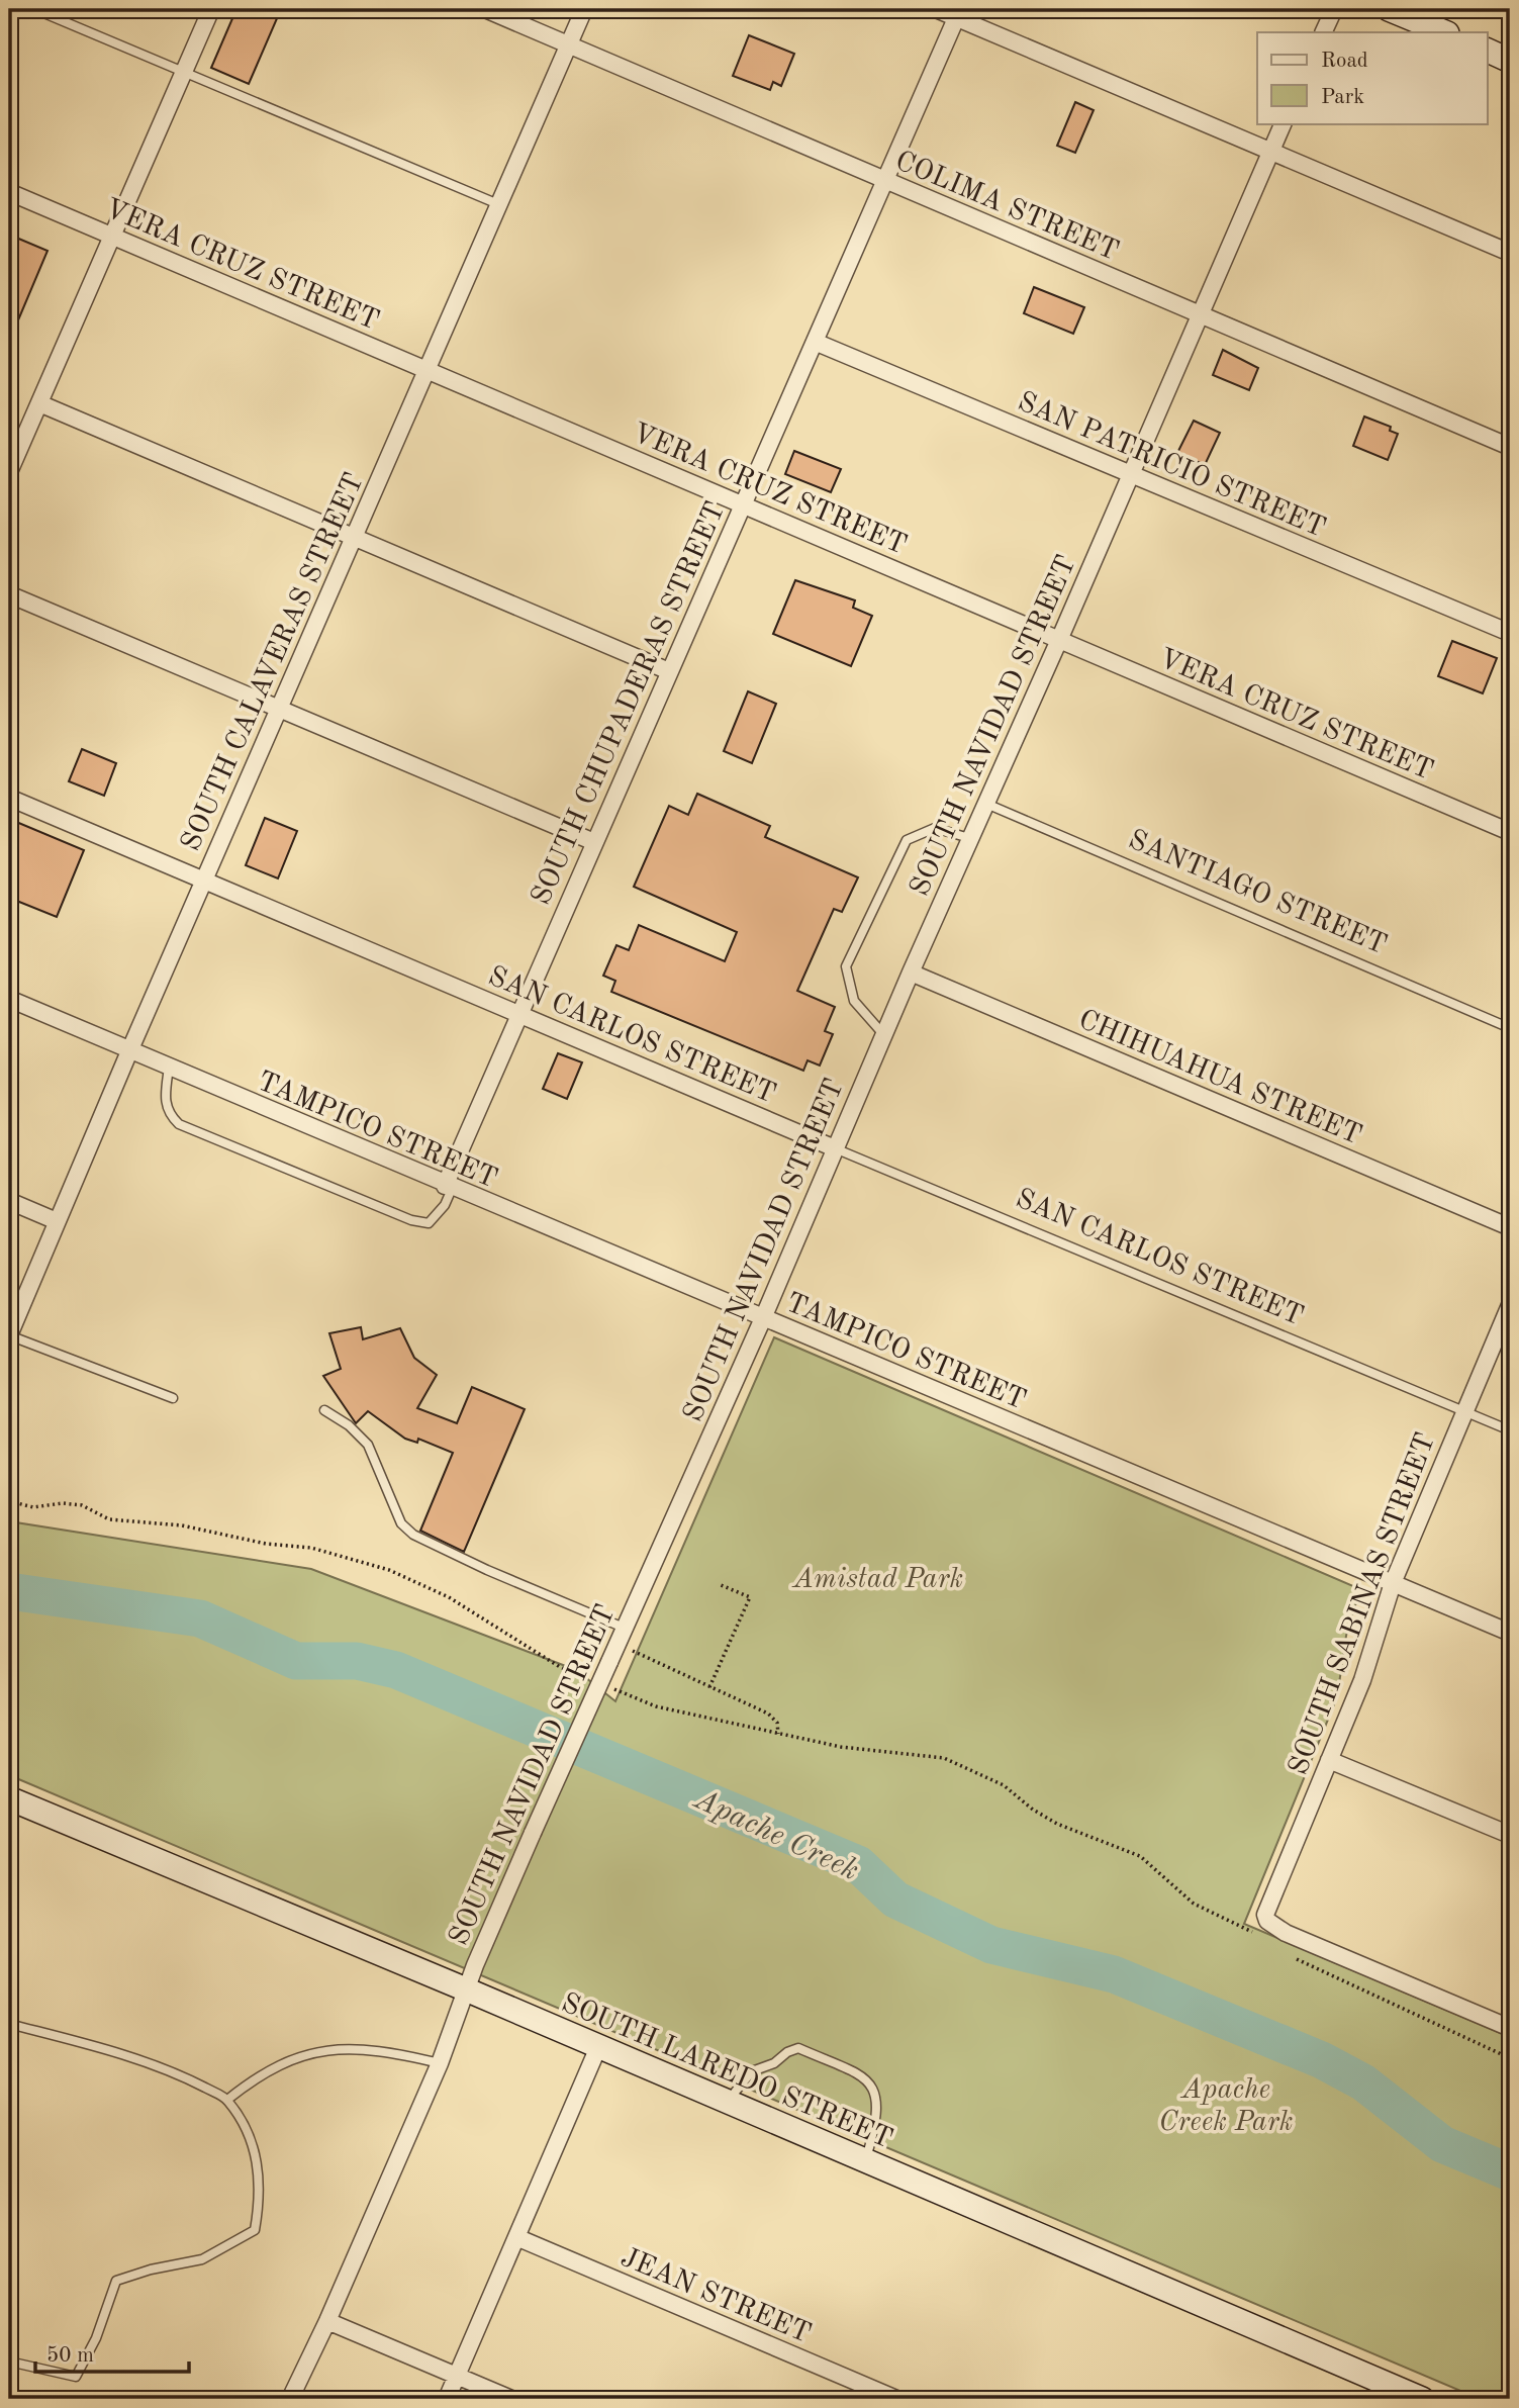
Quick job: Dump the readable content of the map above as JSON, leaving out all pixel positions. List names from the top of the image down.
{
  "streets": {
    "main road": ["SOUTH LAREDO STREET"],
    "street": [
      "COLIMA STREET",
      "VERA CRUZ STREET",
      "SAN PATRICIO STREET",
      "SOUTH CALAVERAS STREET",
      "SOUTH CHUPADERAS STREET",
      "SOUTH NAVIDAD STREET",
      "SAN CARLOS STREET",
      "CHIHUAHUA STREET",
      "TAMPICO STREET",
      "SOUTH SABINAS STREET",
      "JEAN STREET"
    ],
    "lane": ["SANTIAGO STREET"]
  },
  "crossings": [
    ["COLIMA STREET", "SOUTH CALAVERAS STREET"],
    ["COLIMA STREET", "SOUTH CHUPADERAS STREET"],
    ["COLIMA STREET", "SOUTH NAVIDAD STREET"],
    ["VERA CRUZ STREET", "SOUTH CALAVERAS STREET"],
    ["VERA CRUZ STREET", "SOUTH CHUPADERAS STREET"],
    ["VERA CRUZ STREET", "SOUTH NAVIDAD STREET"],
    ["SAN PATRICIO STREET", "SOUTH CHUPADERAS STREET"],
    ["SAN PATRICIO STREET", "SOUTH NAVIDAD STREET"],
    ["SOUTH CALAVERAS STREET", "SAN CARLOS STREET"],
    ["SOUTH CALAVERAS STREET", "TAMPICO STREET"],
    ["SOUTH CHUPADERAS STREET", "SAN CARLOS STREET"],
    ["SOUTH CHUPADERAS STREET", "TAMPICO STREET"],
    ["SOUTH NAVIDAD STREET", "SANTIAGO STREET"],
    ["SOUTH NAVIDAD STREET", "SAN CARLOS STREET"],
    ["SOUTH NAVIDAD STREET", "CHIHUAHUA STREET"],
    ["SOUTH NAVIDAD STREET", "TAMPICO STREET"],
    ["SOUTH NAVIDAD STREET", "SOUTH LAREDO STREET"],
    ["SAN CARLOS STREET", "SOUTH SABINAS STREET"],
    ["TAMPICO STREET", "SOUTH SABINAS STREET"]
  ],
  "water": ["Apache Creek"],
  "parks": ["Amistad Park", "Apache Creek Park"],
  "legend": ["Road", "Park"],
  "scale_bar": "50 m"
}
